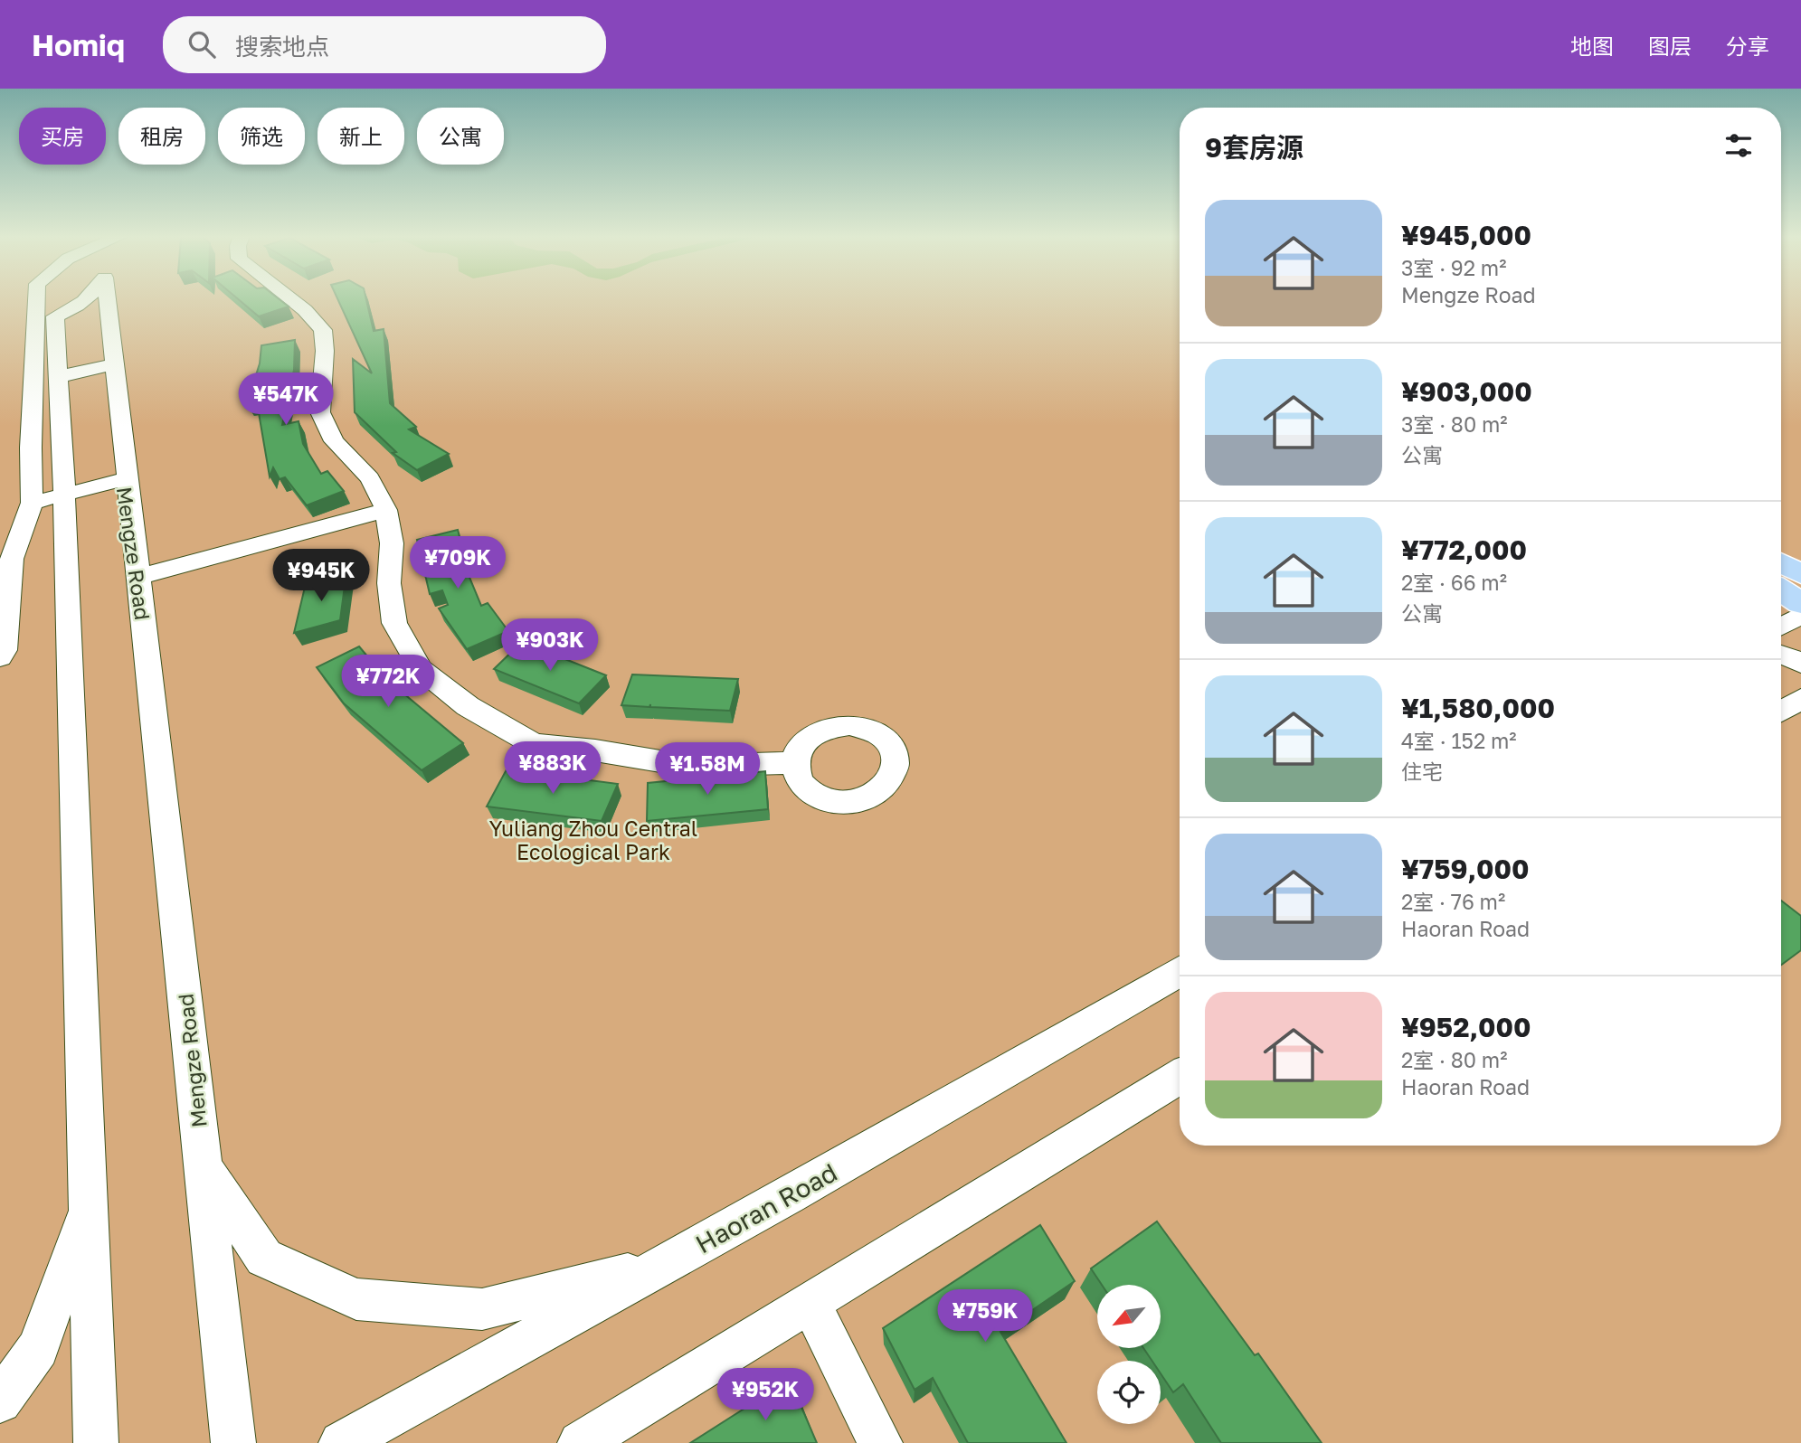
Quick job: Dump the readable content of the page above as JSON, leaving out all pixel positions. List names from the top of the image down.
{
  "streets": {
    "street": ["Mengze Road", "Haoran Road"]
  },
  "parks": ["Yuliang Zhou Central Ecological Park"],
  "north": "bottom left",
  "page": {
    "header": "Homiq",
    "search": "搜索地点",
    "nav": ["地图", "图层", "分享"],
    "chip": [
      "买房",
      "租房",
      "筛选",
      "新上",
      "公寓"
    ],
    "heading": "9套房源",
    "list": [
      {
        "name": "¥945,000",
        "note": "3室 · 92 m² · Mengze Road"
      },
      {
        "name": "¥903,000",
        "note": "3室 · 80 m² · 公寓"
      },
      {
        "name": "¥772,000",
        "note": "2室 · 66 m² · 公寓"
      },
      {
        "name": "¥1,580,000",
        "note": "4室 · 152 m² · 住宅"
      },
      {
        "name": "¥759,000",
        "note": "2室 · 76 m² · Haoran Road"
      },
      {
        "name": "¥952,000",
        "note": "2室 · 80 m² · Haoran Road"
      }
    ],
    "price": [
      "¥547K",
      "¥709K",
      "¥945K",
      "¥903K",
      "¥772K",
      "¥883K",
      "¥1.58M",
      "¥759K",
      "¥952K"
    ]
  }
}
